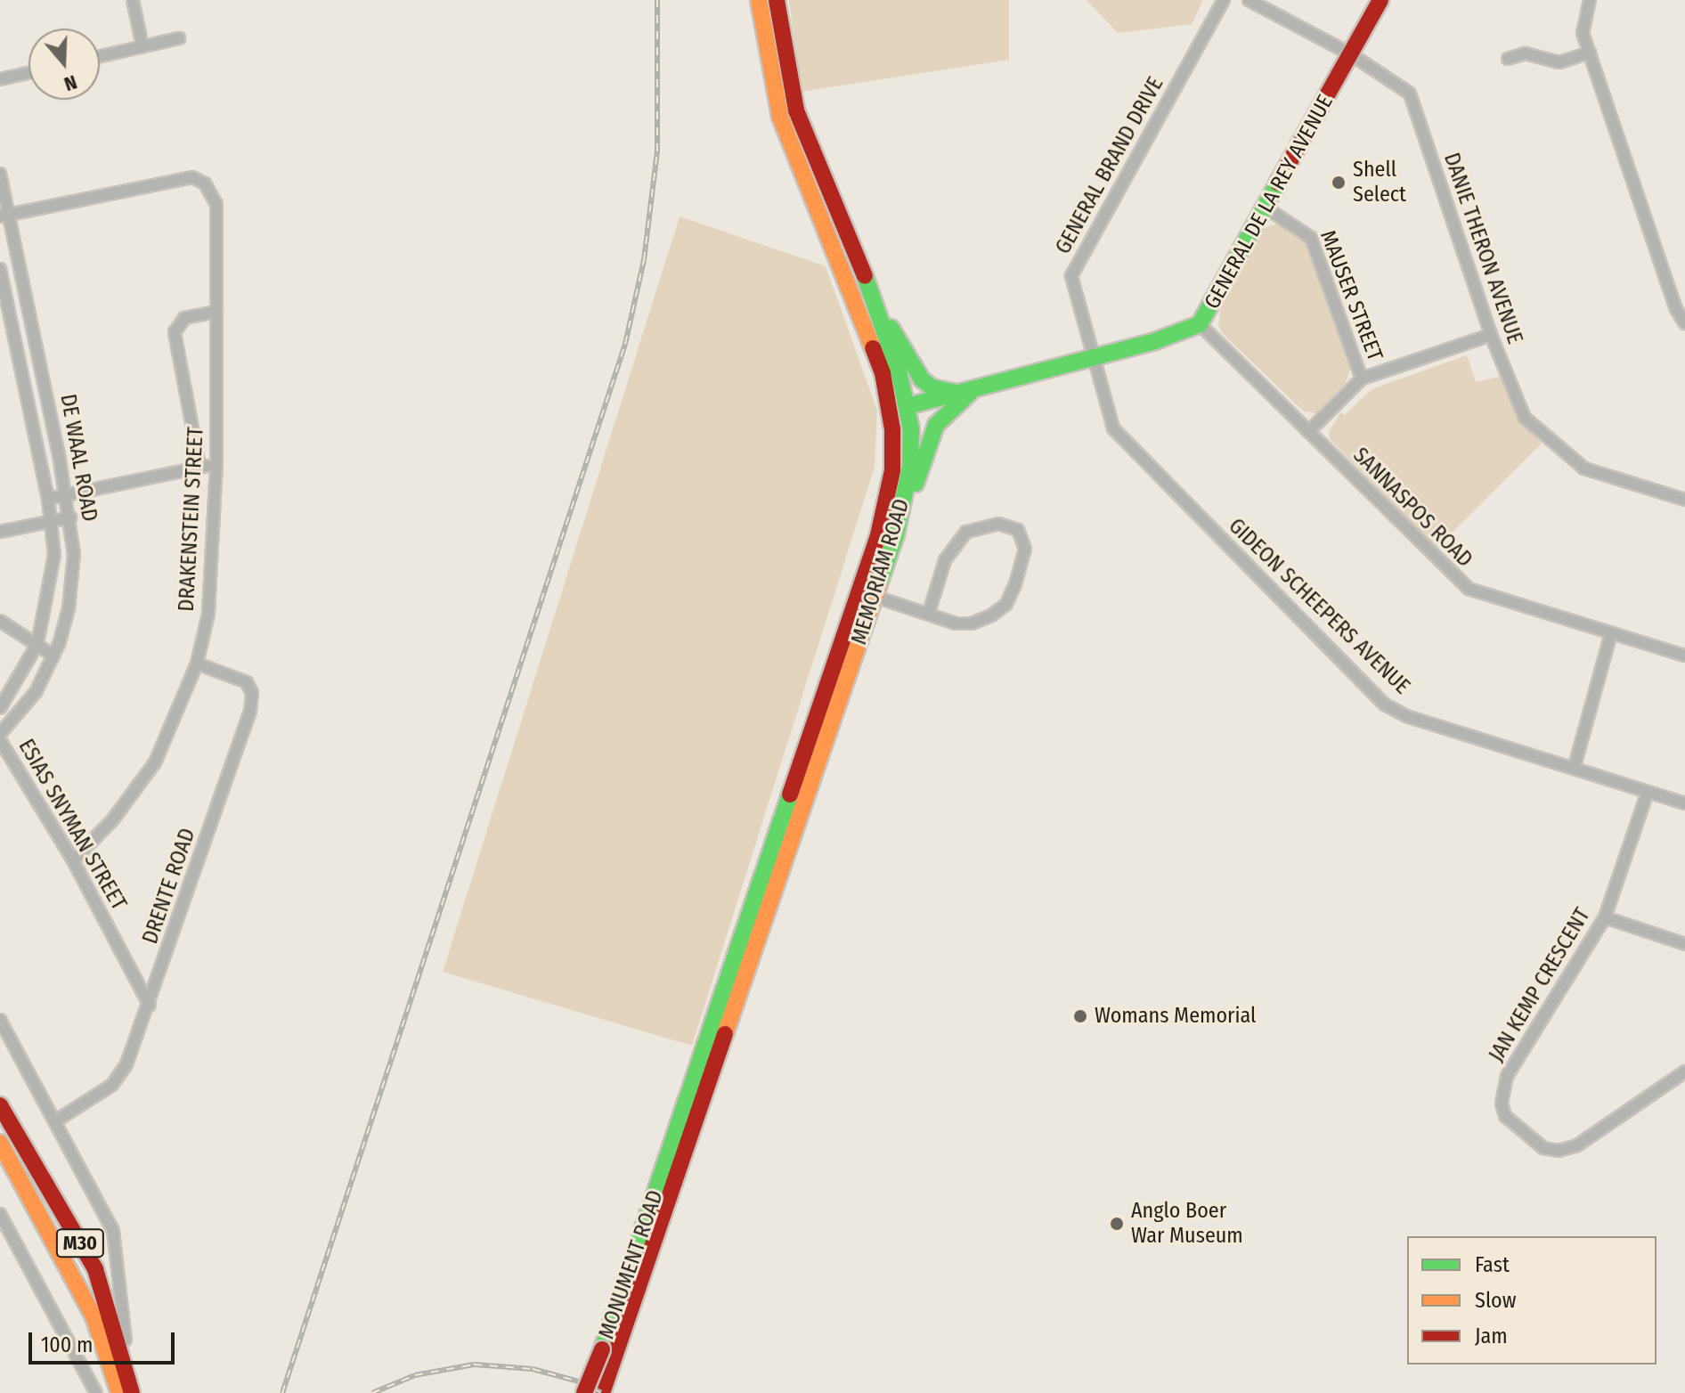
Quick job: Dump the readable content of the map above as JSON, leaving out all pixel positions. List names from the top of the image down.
{
  "streets": {
    "main road": [
      "GENERAL DE LA REY AVENUE",
      "MEMORIAM ROAD",
      "M30",
      "MONUMENT ROAD"
    ],
    "street": [
      "GENERAL BRAND DRIVE",
      "DANIE THERON AVENUE",
      "MAUSER STREET",
      "DE WAAL ROAD",
      "SANNASPOS ROAD",
      "DRAKENSTEIN STREET",
      "GIDEON SCHEEPERS AVENUE",
      "ESIAS SNYMAN STREET",
      "DRENTE ROAD",
      "JAN KEMP CRESCENT"
    ]
  },
  "crossings": [
    ["GENERAL BRAND DRIVE", "GENERAL DE LA REY AVENUE"],
    ["GENERAL BRAND DRIVE", "GIDEON SCHEEPERS AVENUE"],
    ["GENERAL DE LA REY AVENUE", "DANIE THERON AVENUE"],
    ["GENERAL DE LA REY AVENUE", "MAUSER STREET"],
    ["GENERAL DE LA REY AVENUE", "SANNASPOS ROAD"],
    ["GENERAL DE LA REY AVENUE", "MEMORIAM ROAD"],
    ["GENERAL DE LA REY AVENUE", "GIDEON SCHEEPERS AVENUE"],
    ["DE WAAL ROAD", "DRAKENSTEIN STREET"],
    ["DRAKENSTEIN STREET", "ESIAS SNYMAN STREET"],
    ["DRAKENSTEIN STREET", "DRENTE ROAD"],
    ["MEMORIAM ROAD", "MONUMENT ROAD"],
    ["GIDEON SCHEEPERS AVENUE", "JAN KEMP CRESCENT"],
    ["ESIAS SNYMAN STREET", "DRENTE ROAD"]
  ],
  "places": ["Shell Select", "Womans Memorial", "Anglo Boer War Museum"],
  "legend": ["Fast", "Slow", "Jam"],
  "scale_bar": "100 m",
  "north": "bottom"
}
